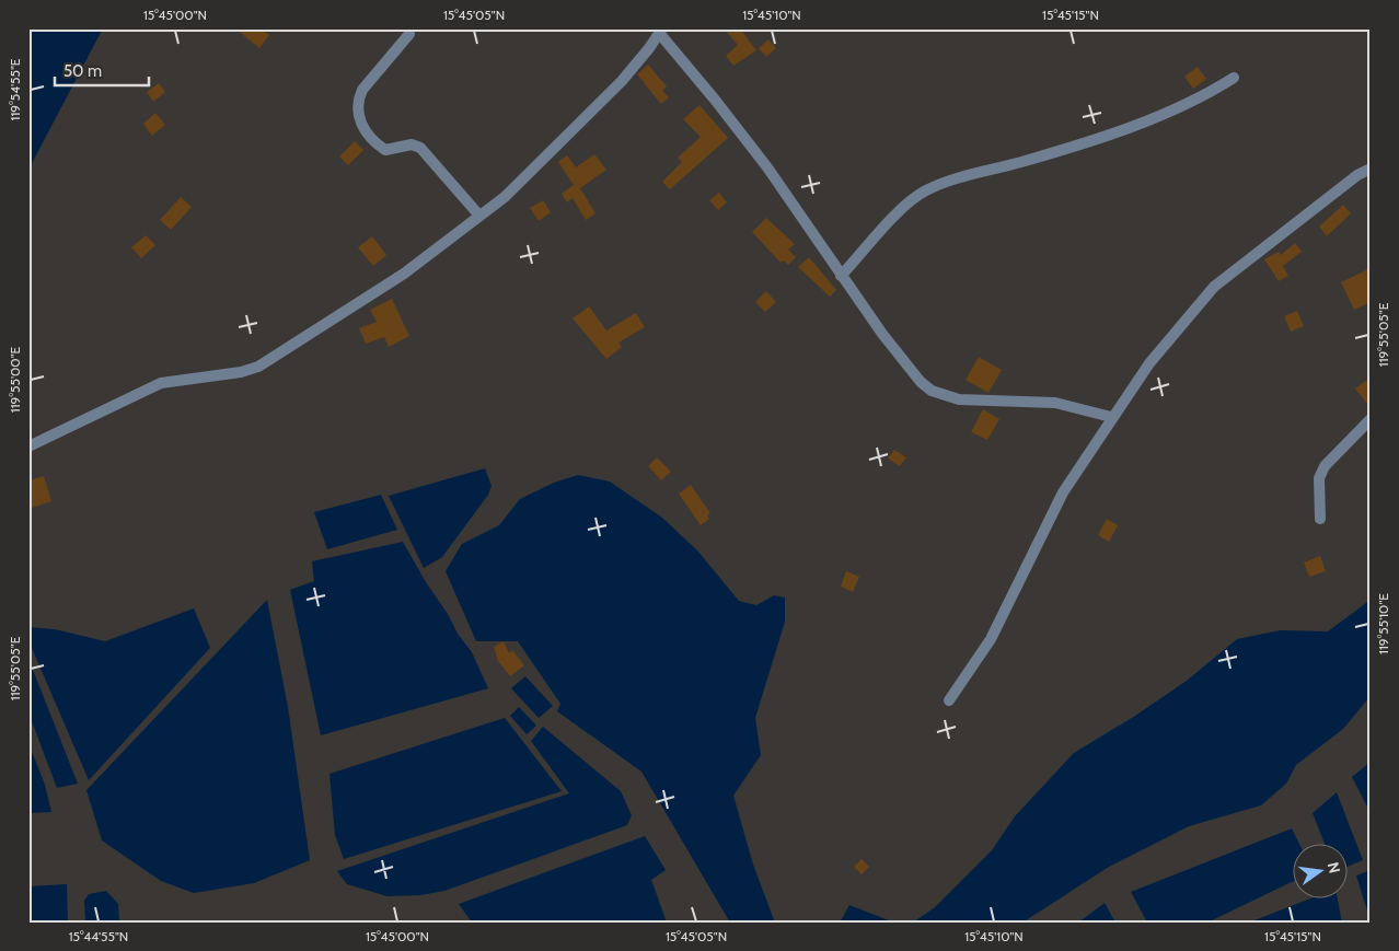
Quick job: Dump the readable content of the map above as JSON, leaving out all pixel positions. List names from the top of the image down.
{
  "scale_bar": "50 m",
  "north": "right",
  "coordinates": [
    "15°45'00\"N",
    "15°45'05\"N",
    "15°45'10\"N",
    "15°45'15\"N",
    "119°54'55\"E",
    "119°55'05\"E",
    "119°55'00\"E",
    "119°55'10\"E",
    "15°44'55\"N"
  ]
}
